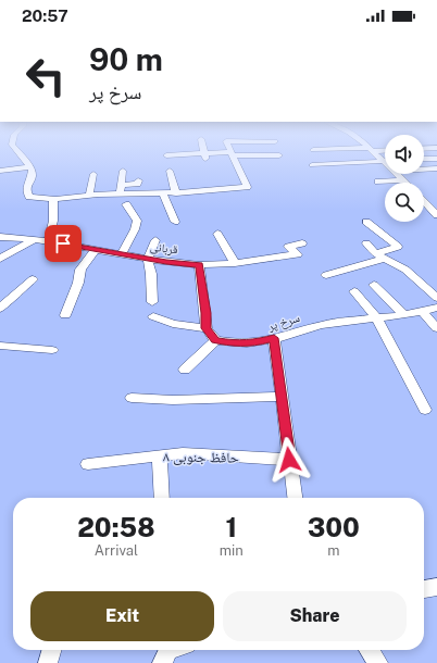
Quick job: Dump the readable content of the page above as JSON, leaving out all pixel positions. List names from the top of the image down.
{
  "streets": {
    "street": ["قربانی", "سرخ پر", "حافظ جنوبی ۸"]
  },
  "page": {
    "status": "20:57",
    "turn": ["90 m", "سرخ پر"],
    "eta": [
      "20:58",
      "Arrival",
      "1",
      "min",
      "300",
      "m"
    ],
    "buttons": ["Exit", "Share"]
  }
}
